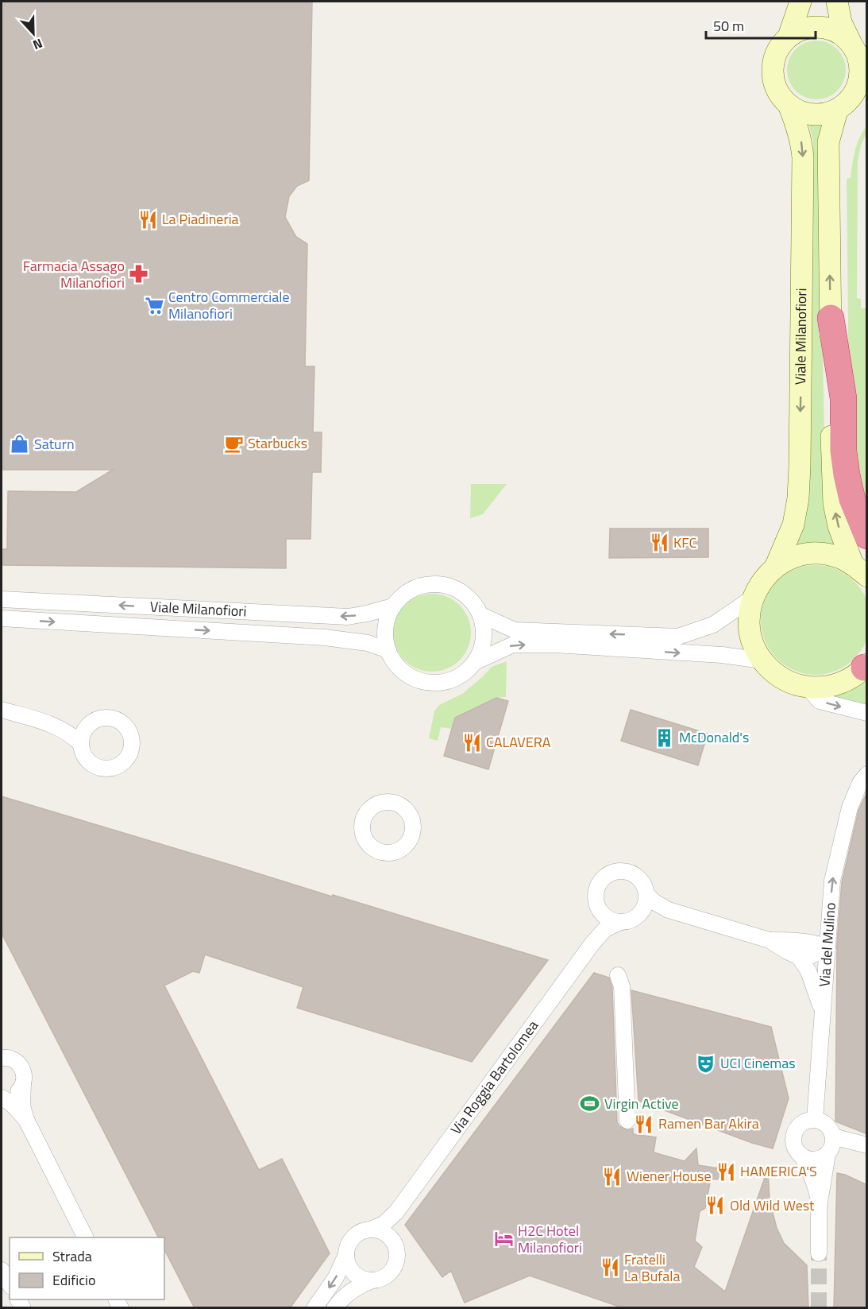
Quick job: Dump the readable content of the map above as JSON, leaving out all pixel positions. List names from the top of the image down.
{
  "streets": {
    "main road": ["Viale Milanofiori"],
    "street": ["Via del Mulino", "Via Roggia Bartolomea"]
  },
  "one_way": ["Via del Mulino"],
  "places": {
    "restaurant": [
      "La Piadineria",
      "KFC",
      "CALAVERA",
      "Ramen Bar Akira",
      "HAMERICA'S",
      "Wiener House",
      "Old Wild West",
      "Fratelli La Bufala"
    ],
    "pharmacy": ["Farmacia Assago Milanofiori"],
    "supermarket": ["Centro Commerciale Milanofiori"],
    "cafe": ["Starbucks"],
    "shop": ["Saturn"],
    "building": ["McDonald's"],
    "theatre": ["UCI Cinemas"],
    "sports": ["Virgin Active"],
    "hotel": ["H2C Hotel Milanofiori"]
  },
  "legend": ["Strada", "Edificio"],
  "scale_bar": "50 m",
  "north": "bottom"
}
